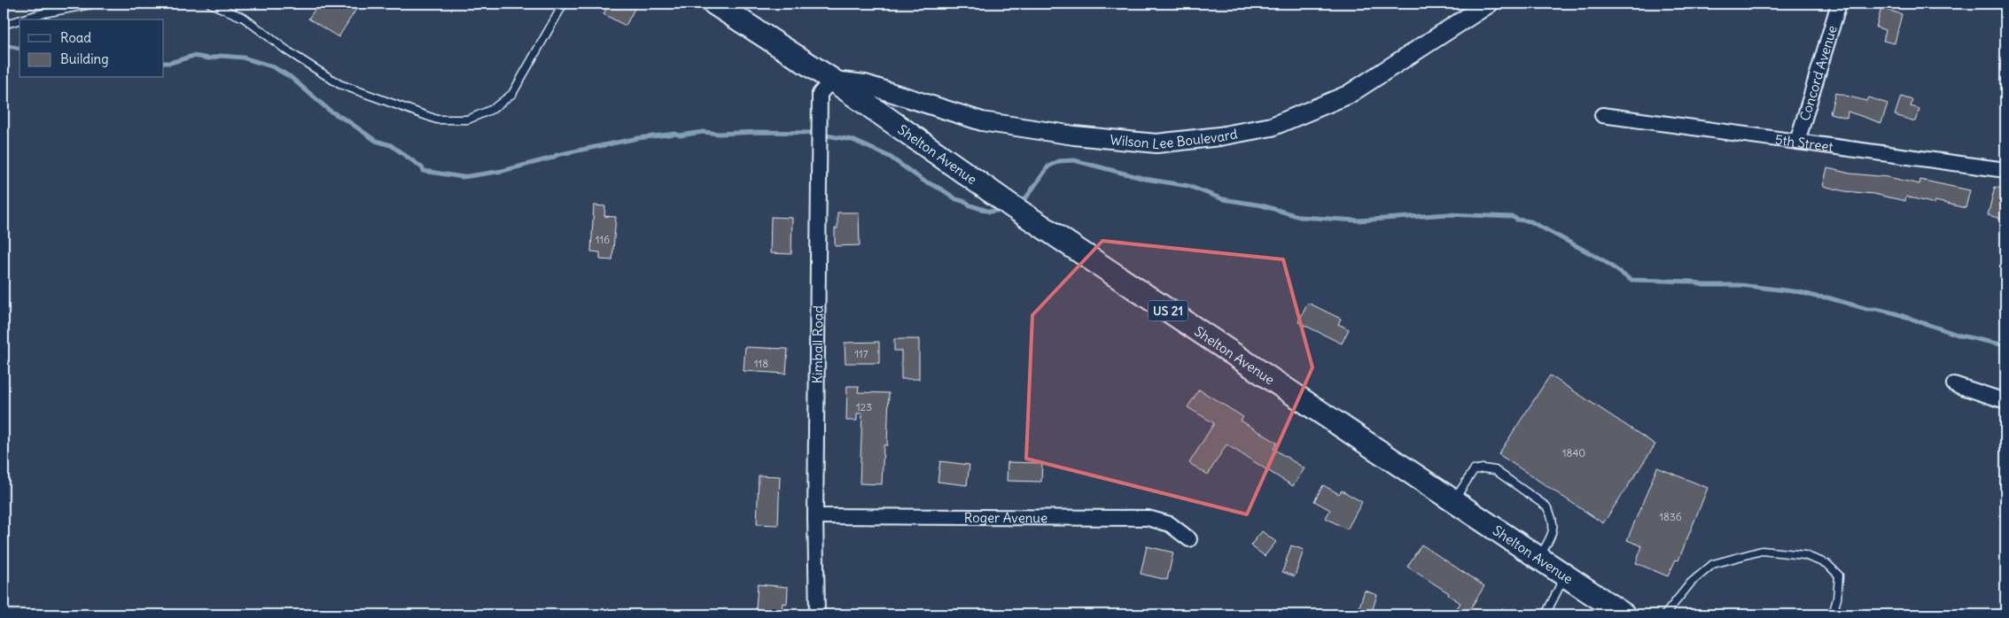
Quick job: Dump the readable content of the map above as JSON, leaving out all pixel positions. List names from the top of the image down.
{
  "streets": {
    "main road": ["Shelton Avenue", "US 21"],
    "street": [
      "Concord Avenue",
      "Wilson Lee Boulevard",
      "5th Street",
      "Kimball Road",
      "Roger Avenue"
    ]
  },
  "crossings": [
    ["Concord Avenue", "5th Street"],
    ["Wilson Lee Boulevard", "Shelton Avenue"],
    ["Wilson Lee Boulevard", "Kimball Road"],
    ["Shelton Avenue", "Kimball Road"],
    ["Kimball Road", "Roger Avenue"]
  ],
  "house_numbers": [
    "116",
    "117",
    "118",
    "123",
    "1840",
    "1836"
  ],
  "legend": ["Road", "Building"]
}
